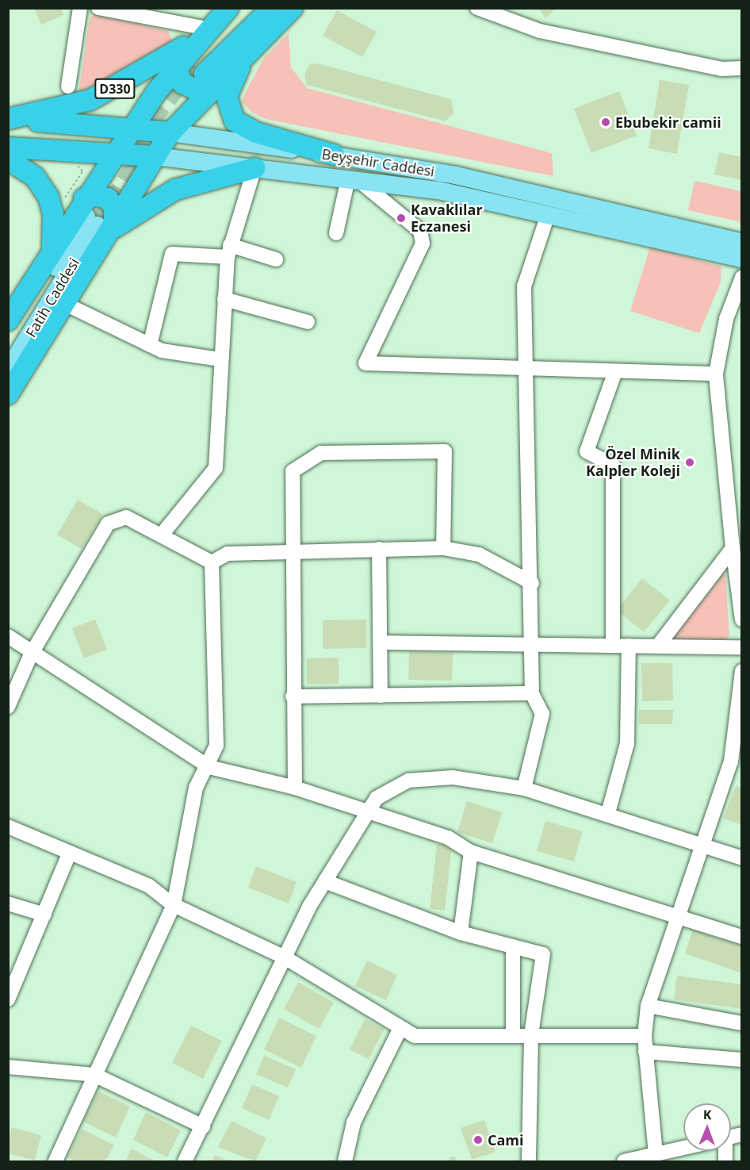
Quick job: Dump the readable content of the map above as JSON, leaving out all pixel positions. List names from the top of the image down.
{
  "streets": {
    "highway": ["D330", "Beyşehir Caddesi"],
    "main road": ["Fatih Caddesi"]
  },
  "crossings": [
    ["D330", "Beyşehir Caddesi"]
  ],
  "places": [
    "Ebubekir camii",
    "Kavaklılar Eczanesi",
    "Özel Minik Kalpler Koleji",
    "Cami"
  ],
  "north": "top"
}
